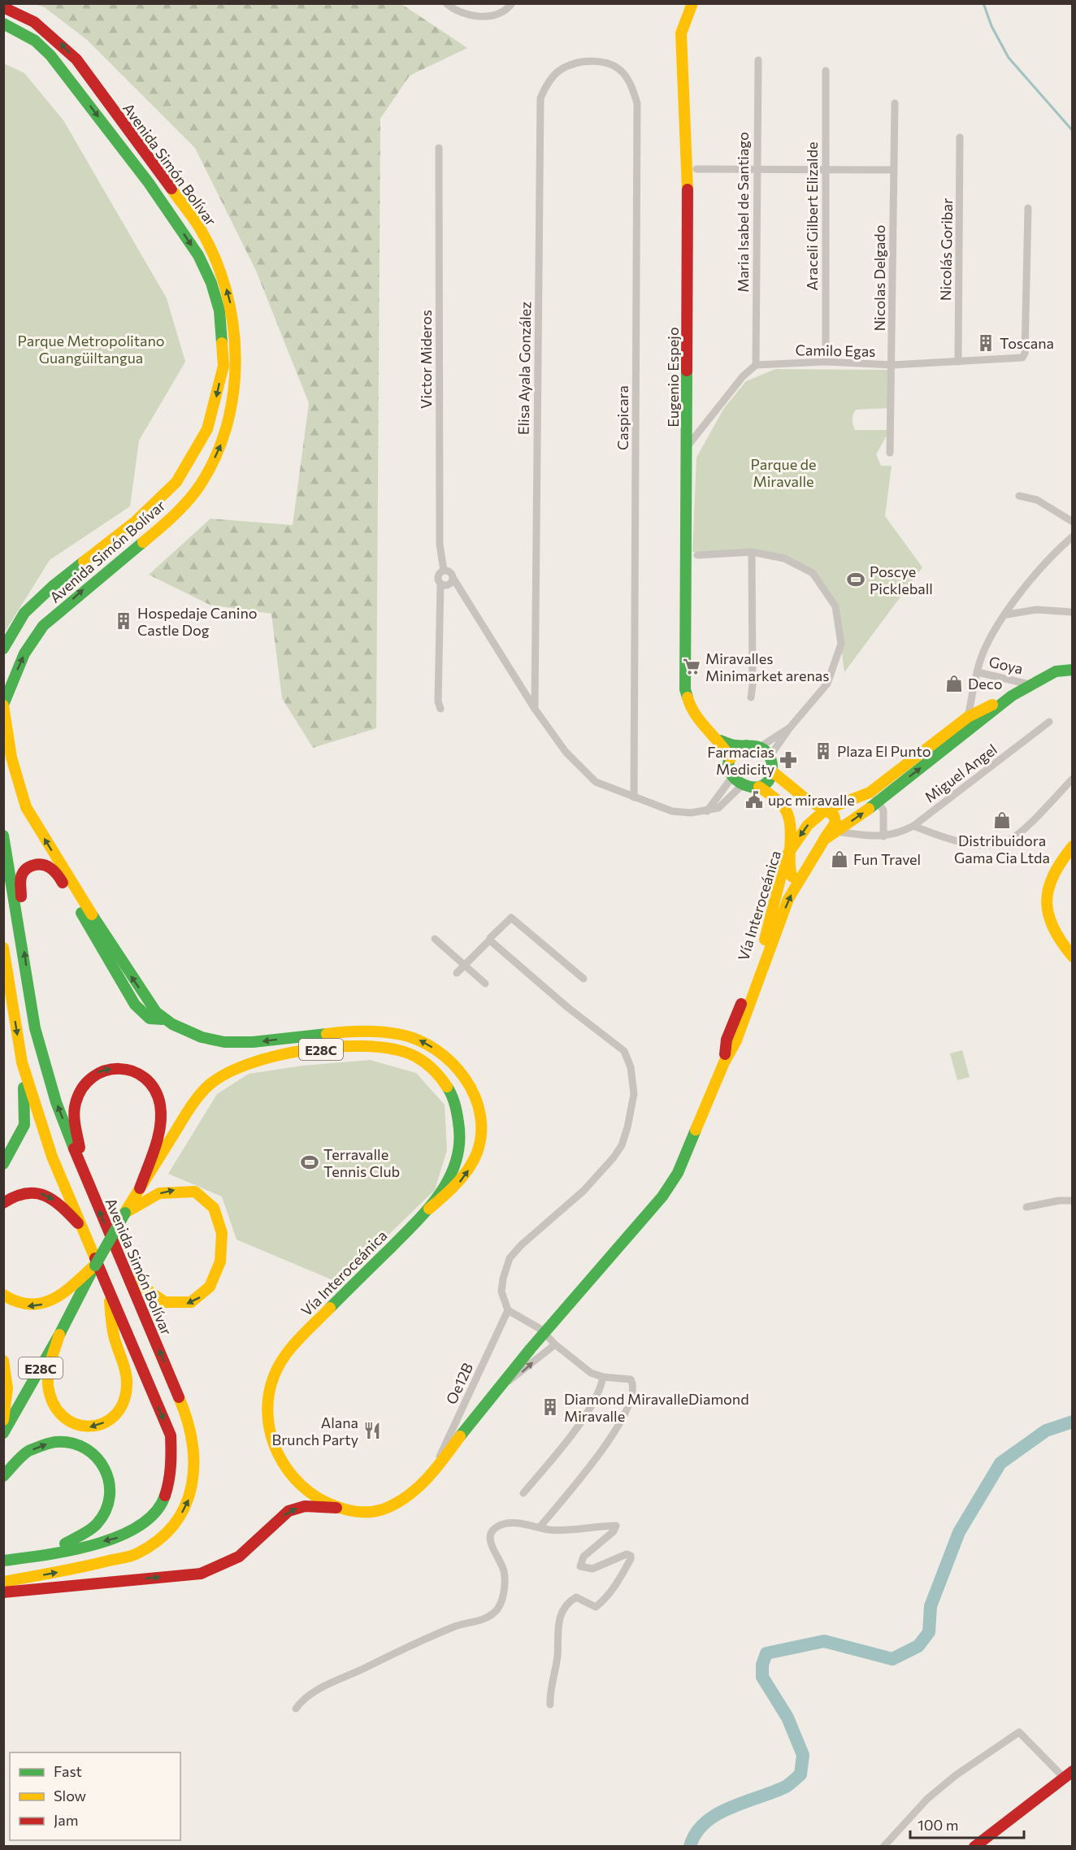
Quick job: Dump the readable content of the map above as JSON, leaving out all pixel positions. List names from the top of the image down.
{
  "streets": {
    "main road": [
      "Avenida Simón Bolívar",
      "Eugenio Espejo",
      "Vía Interoceánica",
      "E28C"
    ],
    "street": [
      "Maria Isabel de Santiago",
      "Araceli Gilbert Elizalde",
      "Nicolás Goribar",
      "Nicolas Delgado",
      "Camilo Egas",
      "Victor Mideros",
      "Elisa Ayala González",
      "Caspicara",
      "Goya",
      "Miguel Angel",
      "Oe12B"
    ]
  },
  "crossings": [
    ["Maria Isabel de Santiago", "Camilo Egas"],
    ["Araceli Gilbert Elizalde", "Camilo Egas"],
    ["Nicolás Goribar", "Camilo Egas"],
    ["Nicolas Delgado", "Camilo Egas"],
    ["Elisa Ayala González", "Caspicara"],
    ["Goya", "Vía Interoceánica"],
    ["Miguel Angel", "Vía Interoceánica"],
    ["Vía Interoceánica", "Oe12B"]
  ],
  "parks": ["Parque Metropolitano Guangüiltangua", "Parque de Miravalle"],
  "places": {
    "building": [
      "Toscana",
      "Hospedaje Canino Castle Dog",
      "Plaza El Punto",
      "Diamond MiravalleDiamond Miravalle"
    ],
    "sports": ["Poscye Pickleball", "Terravalle Tennis Club"],
    "supermarket": ["Miravalles Minimarket arenas"],
    "shop": ["Deco", "Distribuidora Gama Cia Ltda", "Fun Travel"],
    "pharmacy": ["Farmacias Medicity"],
    "public building": ["upc miravalle"],
    "restaurant": ["Alana Brunch Party"]
  },
  "legend": ["Fast", "Slow", "Jam"],
  "scale_bar": "100 m"
}
